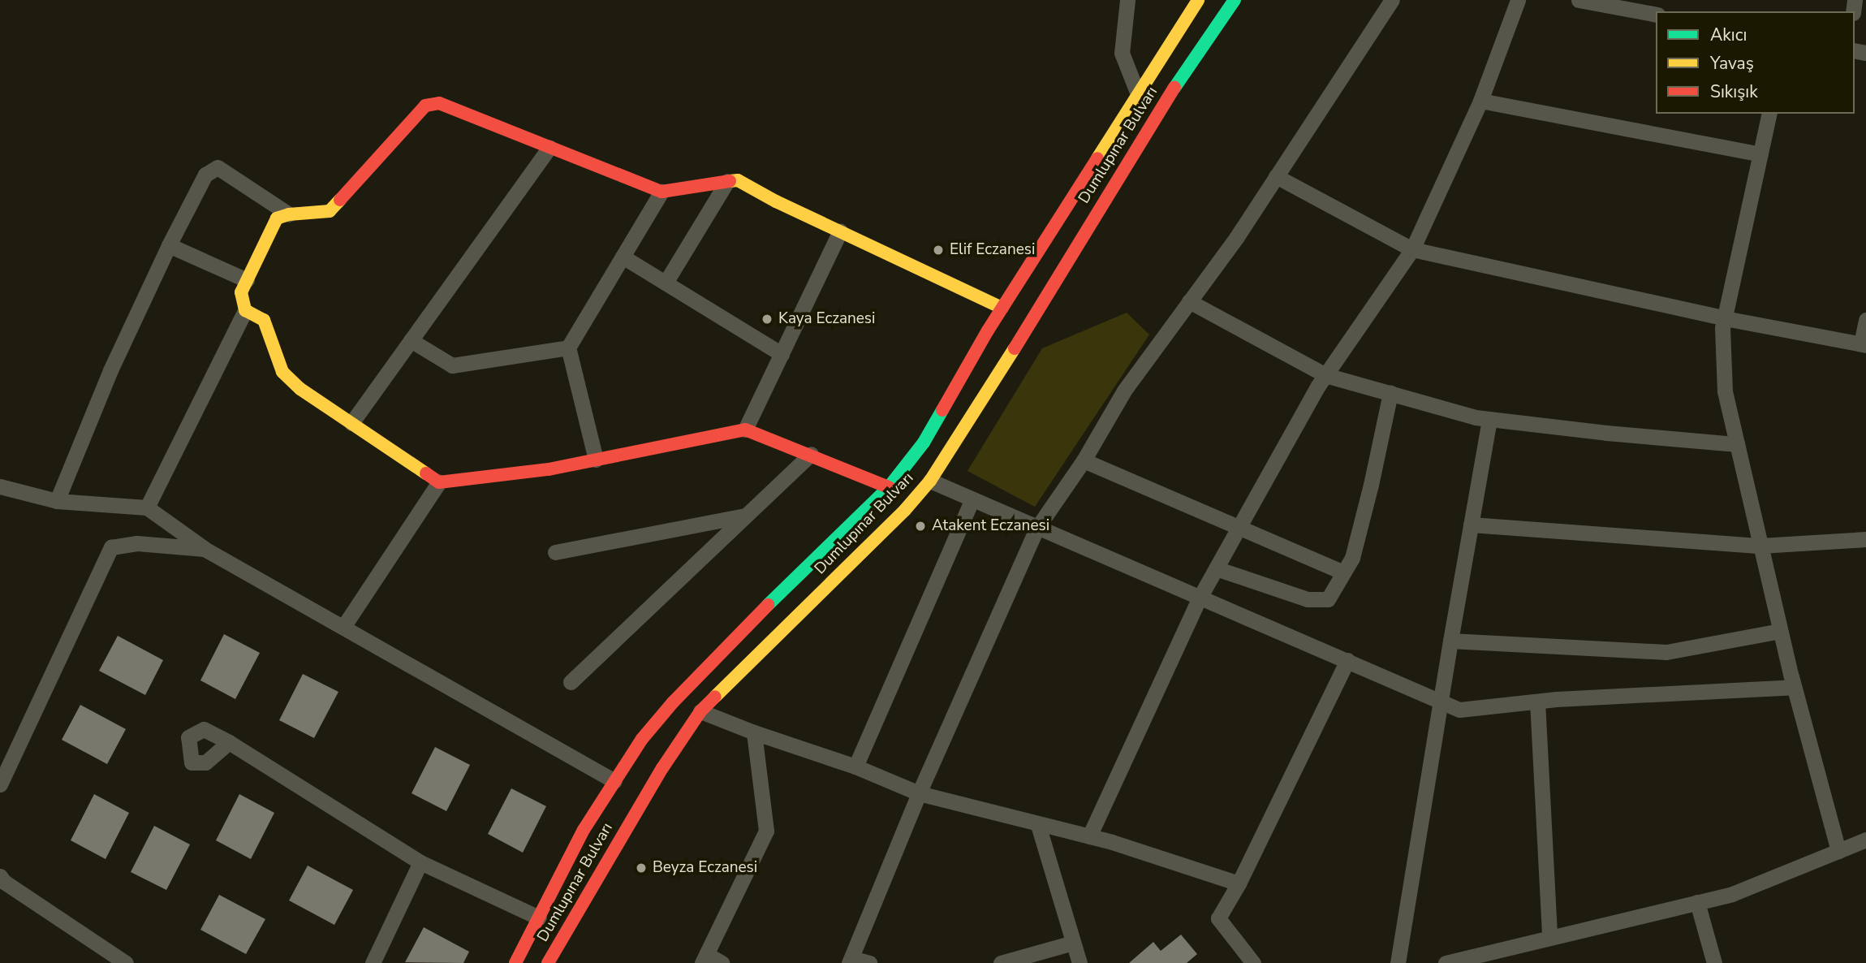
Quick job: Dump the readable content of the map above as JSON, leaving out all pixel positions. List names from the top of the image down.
{
  "streets": {
    "main road": ["Dumlupınar Bulvarı"]
  },
  "places": [
    "Elif Eczanesi",
    "Kaya Eczanesi",
    "Atakent Eczanesi",
    "Beyza Eczanesi"
  ],
  "legend": ["Akıcı", "Yavaş", "Sıkışık"]
}
